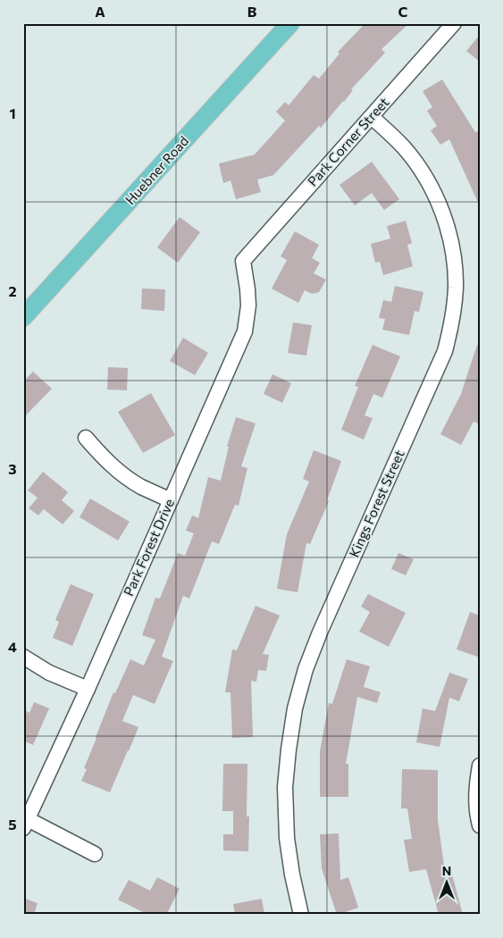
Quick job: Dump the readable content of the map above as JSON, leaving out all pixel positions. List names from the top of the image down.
{
  "streets": {
    "main road": ["Huebner Road"],
    "street": ["Park Corner Street", "Kings Forest Street", "Park Forest Drive"]
  },
  "crossings": [
    ["Park Corner Street", "Kings Forest Street"],
    ["Park Corner Street", "Park Forest Drive"]
  ],
  "north": "top",
  "grid": {
    "columns": ["A", "B", "C"],
    "rows": [
      "1",
      "2",
      "3",
      "4",
      "5"
    ]
  }
}
